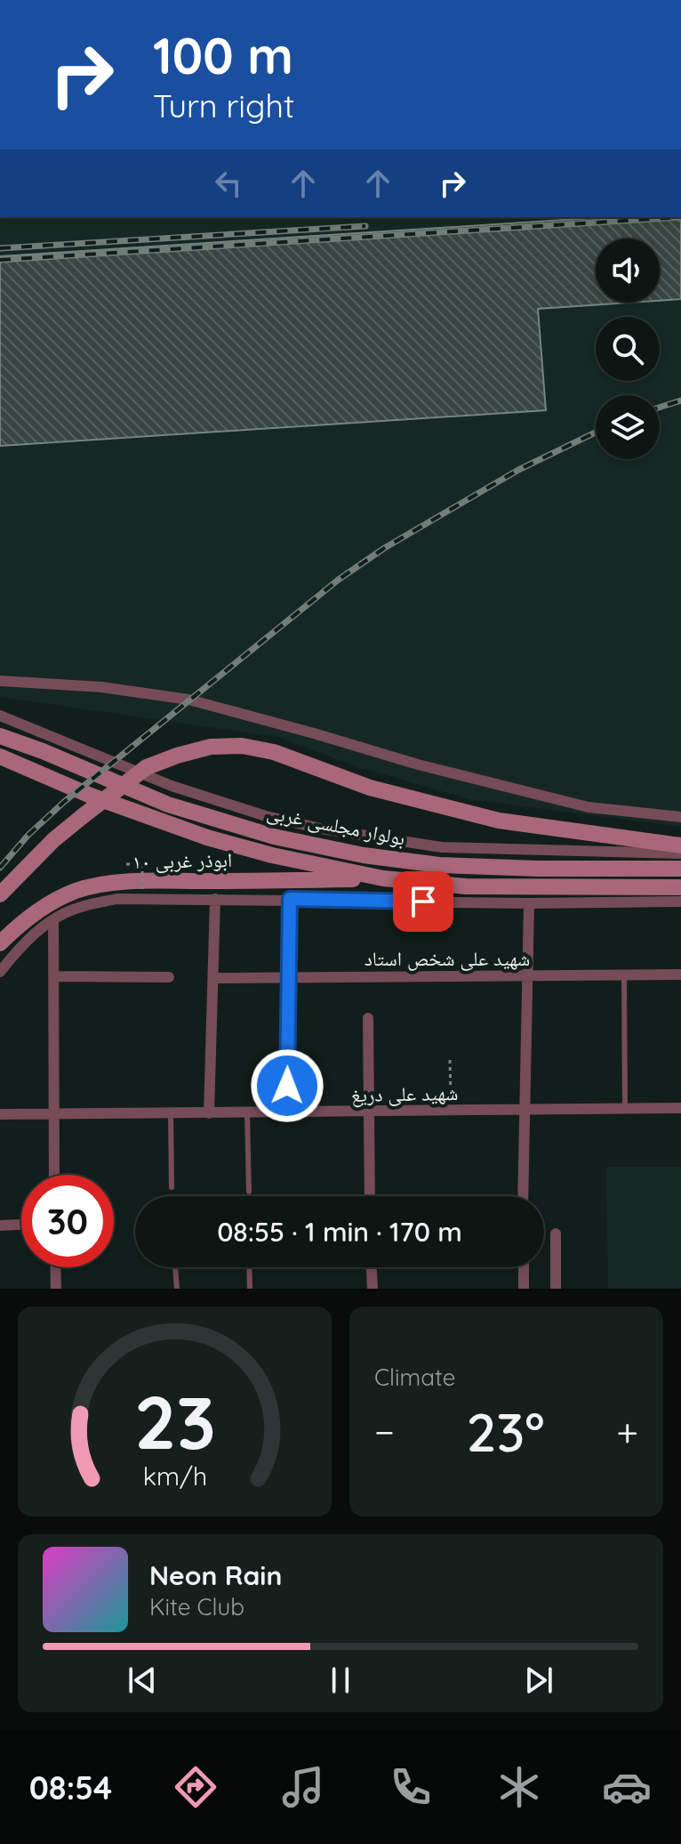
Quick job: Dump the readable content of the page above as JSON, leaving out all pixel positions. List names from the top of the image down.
{
  "streets": {
    "main road": ["بولوار مجلسی غربی", "ابوذر غربی ۱۰"],
    "street": ["شهید علی شخص استاد", "شهید علی دریغ"]
  },
  "crossings": [
    ["بولوار مجلسی غربی", "ابوذر غربی ۱۰"]
  ],
  "page": {
    "turn": ["100 m", "Turn right"],
    "limit": "30",
    "trip": "08:55 · 1 min · 170 m",
    "tile": "Climate",
    "heat": ["−", "23°", "+"],
    "song": ["Neon Rain", "Kite Club"],
    "tabs": "08:54",
    "gauge": ["23", "km/h"]
  }
}
